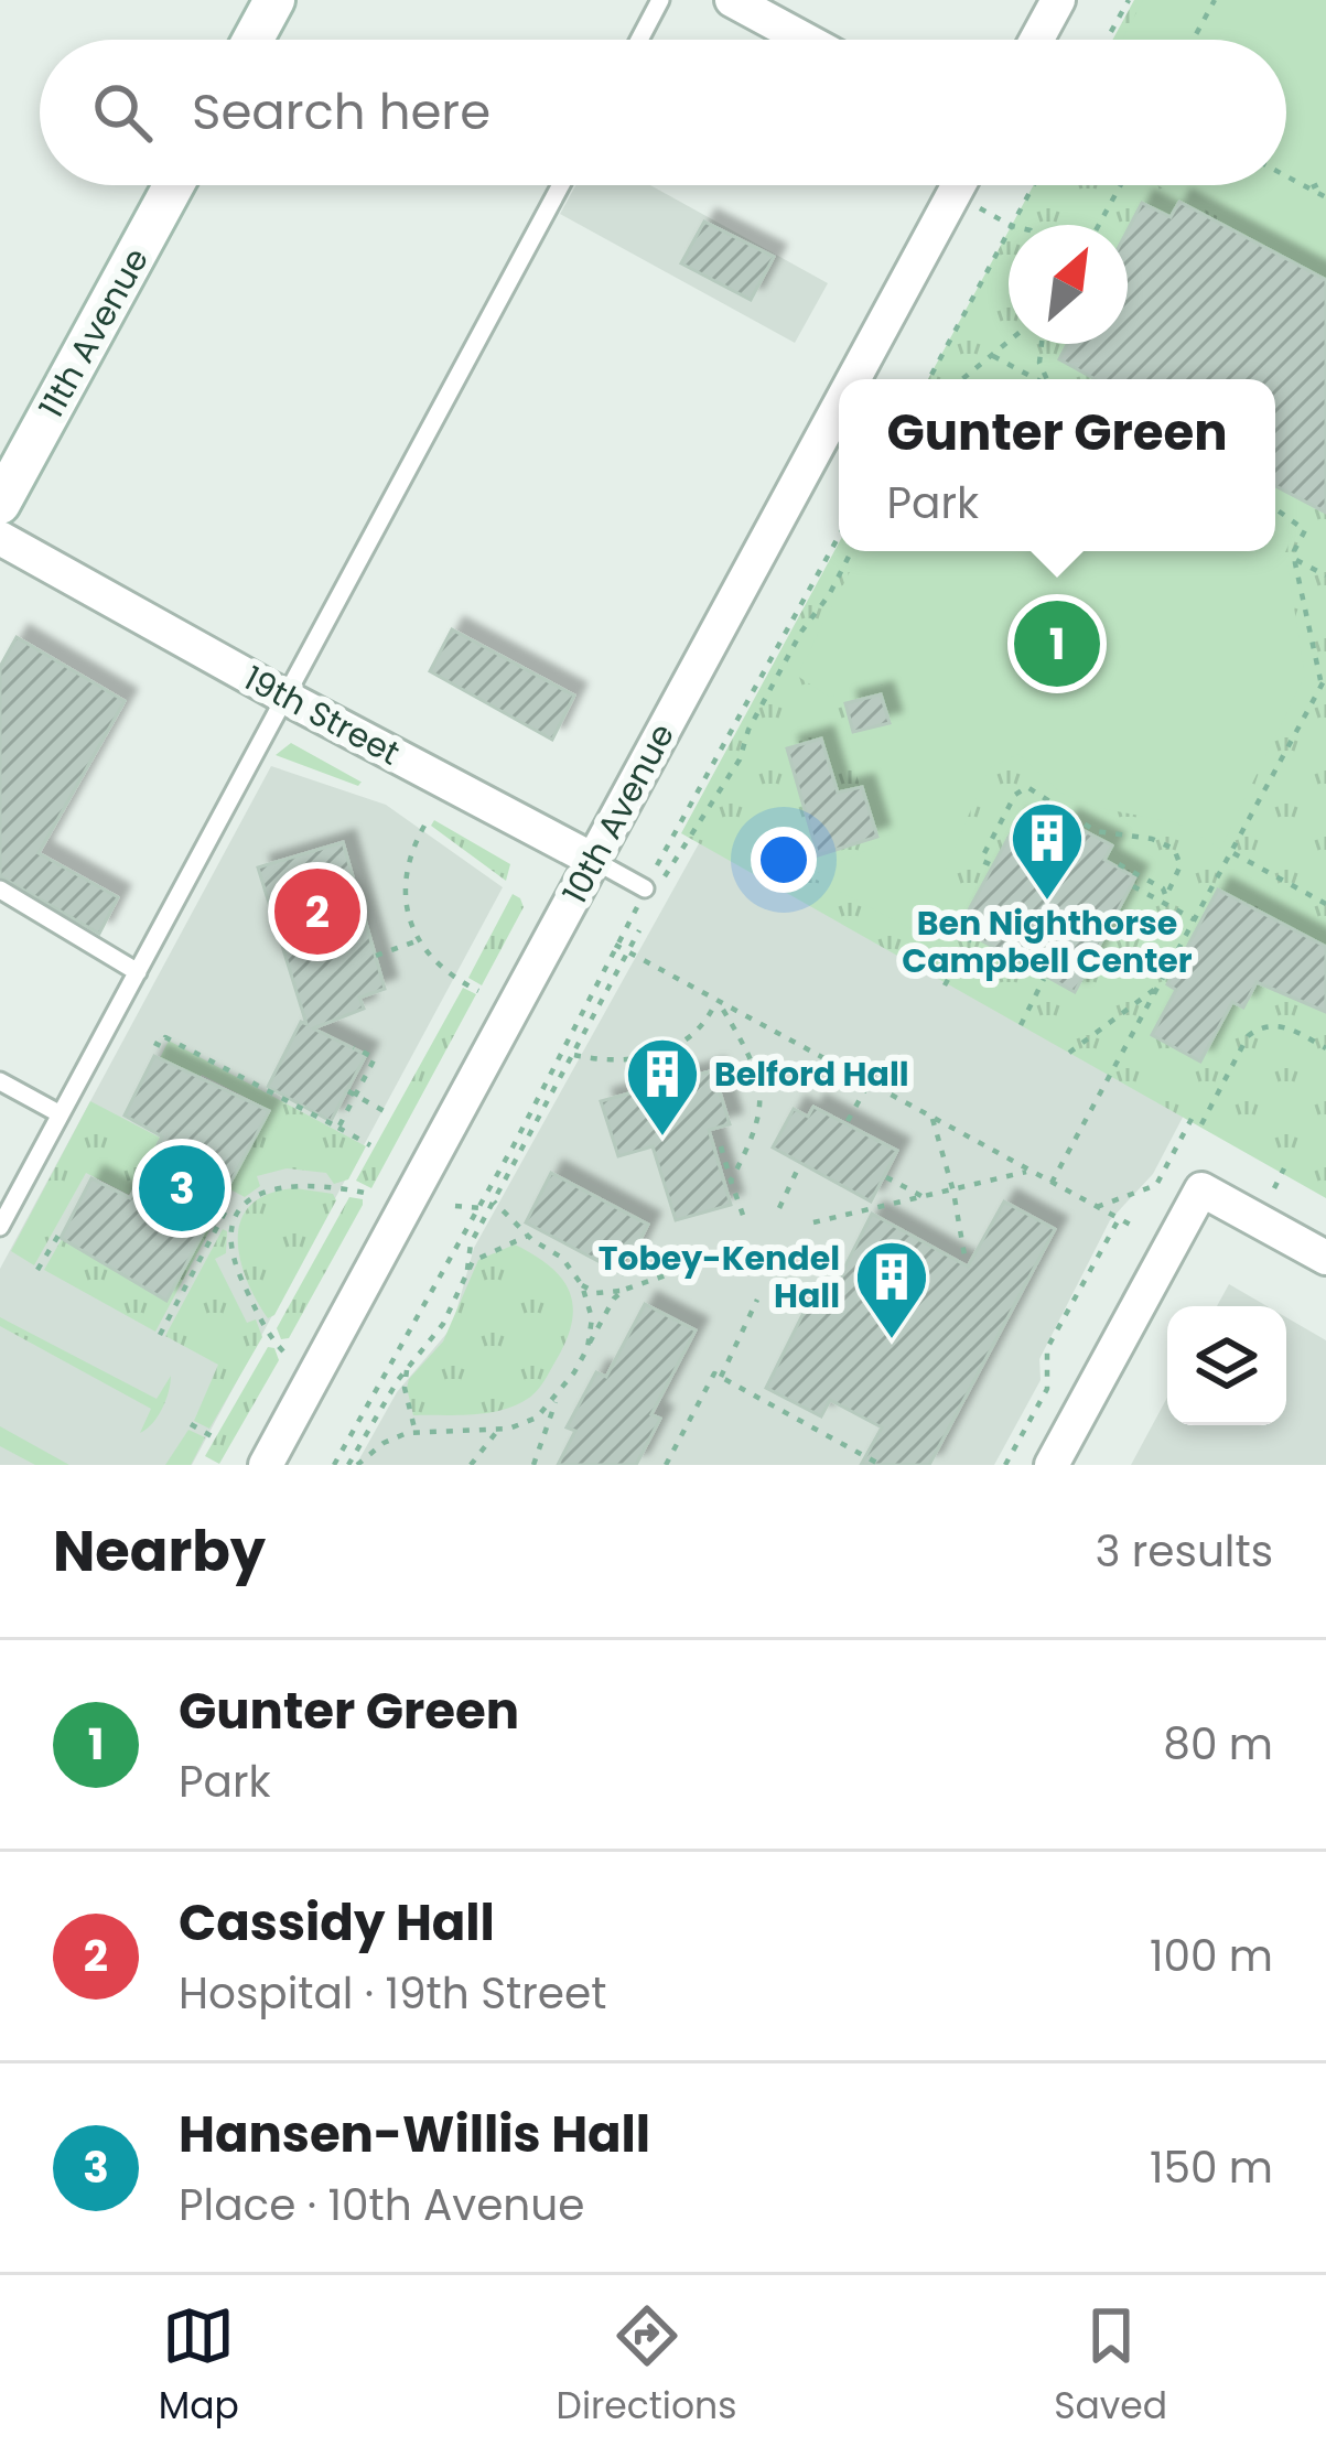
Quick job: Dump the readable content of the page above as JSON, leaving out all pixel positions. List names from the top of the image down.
{
  "streets": {
    "main road": ["11th Avenue"],
    "street": ["19th Street", "10th Avenue"]
  },
  "crossings": [
    ["19th Street", "10th Avenue"]
  ],
  "places": {
    "building": ["Ben Nighthorse Campbell Center", "Belford Hall", "Tobey-Kendel Hall"]
  },
  "north": "top right",
  "page": {
    "search": "Search here",
    "popup": ["Gunter Green", "Park"],
    "pins": ["1", "2", "3"],
    "heading": ["Nearby", "3 results"],
    "list": [
      {
        "mark": "1",
        "name": "Gunter Green",
        "note": "Park",
        "value": "80 m"
      },
      {
        "mark": "2",
        "name": "Cassidy Hall",
        "note": "Hospital · 19th Street",
        "value": "100 m"
      },
      {
        "mark": "3",
        "name": "Hansen-Willis Hall",
        "note": "Place · 10th Avenue",
        "value": "150 m"
      }
    ],
    "nav": ["Map", "Directions", "Saved"]
  }
}
